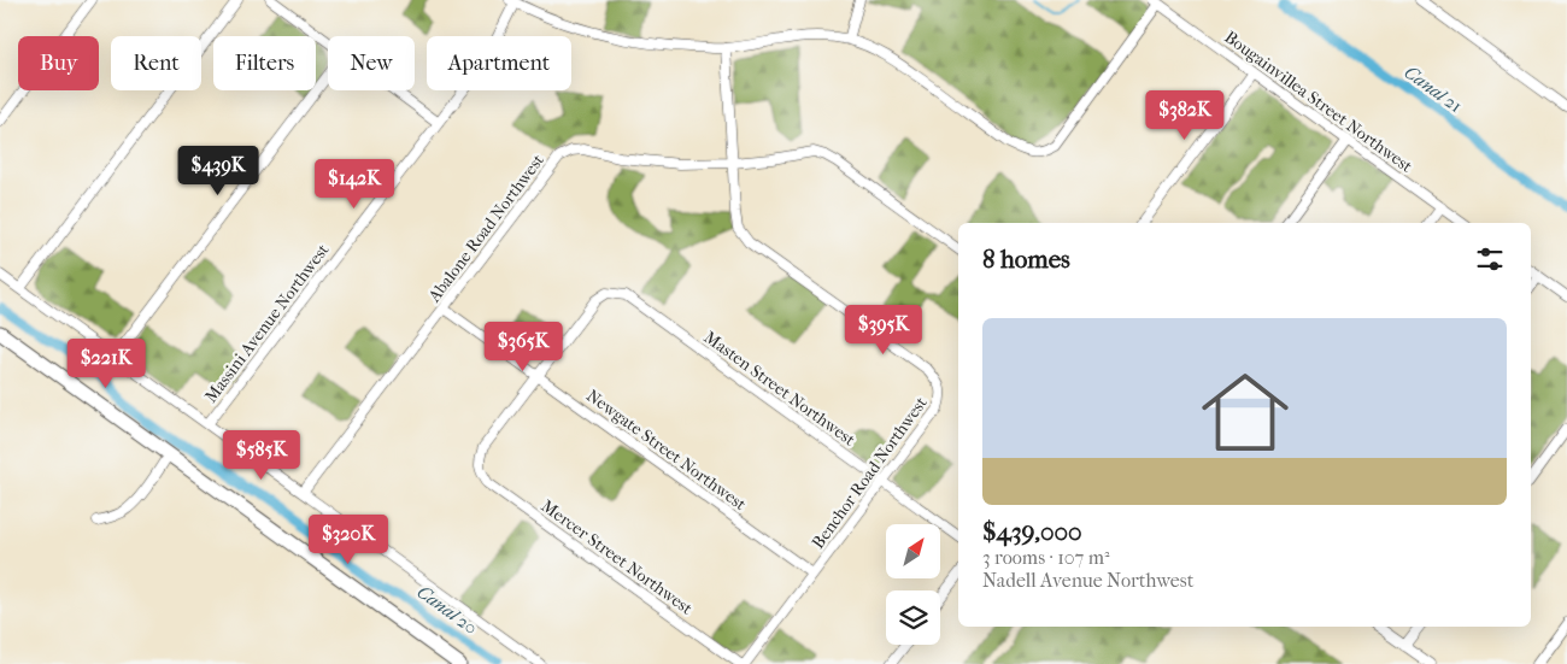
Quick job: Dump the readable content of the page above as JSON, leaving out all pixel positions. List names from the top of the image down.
{
  "streets": {
    "street": [
      "Bougainvillea Street Northwest",
      "Abalone Road Northwest",
      "Massini Avenue Northwest",
      "Masten Street Northwest",
      "Newgate Street Northwest",
      "Benchor Road Northwest",
      "Mercer Street Northwest"
    ]
  },
  "crossings": [
    ["Abalone Road Northwest", "Newgate Street Northwest"],
    ["Abalone Road Northwest", "Benchor Road Northwest"],
    ["Masten Street Northwest", "Newgate Street Northwest"],
    ["Masten Street Northwest", "Benchor Road Northwest"],
    ["Masten Street Northwest", "Mercer Street Northwest"],
    ["Newgate Street Northwest", "Benchor Road Northwest"],
    ["Newgate Street Northwest", "Mercer Street Northwest"]
  ],
  "water": ["Canal 21", "Canal 20"],
  "north": "top right",
  "page": {
    "chip": [
      "Buy",
      "Rent",
      "Filters",
      "New",
      "Apartment"
    ],
    "price": [
      "$382K",
      "$439K",
      "$142K",
      "$395K",
      "$365K",
      "$221K",
      "$585K",
      "$320K"
    ],
    "heading": "8 homes",
    "list": [
      {
        "name": "$439,000",
        "note": "3 rooms · 107 m² · Nadell Avenue Northwest"
      }
    ]
  }
}
